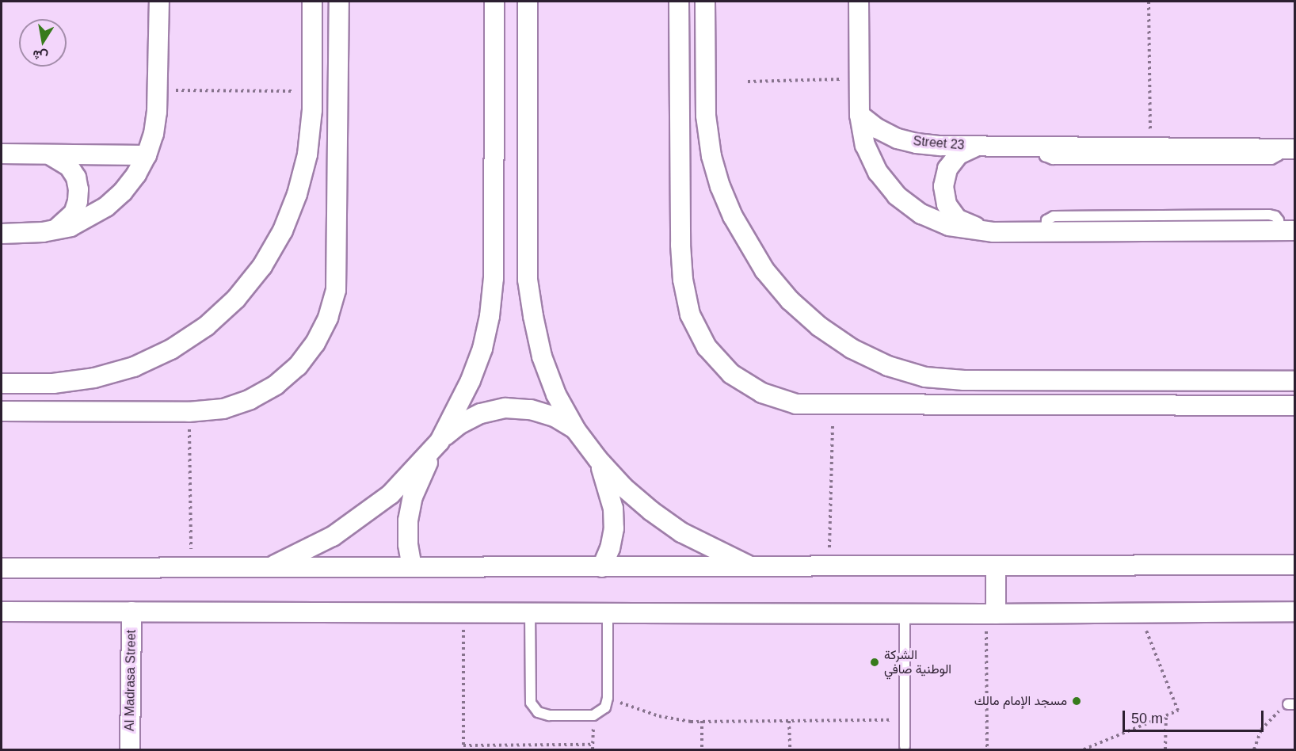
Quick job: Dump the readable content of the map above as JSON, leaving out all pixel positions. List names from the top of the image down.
{
  "streets": {
    "street": ["Street 23", "Al Madrasa Street"]
  },
  "places": ["الشركة الوطنية صافي", "مسجد الإمام مالك"],
  "scale_bar": "50 m",
  "north": "bottom"
}
